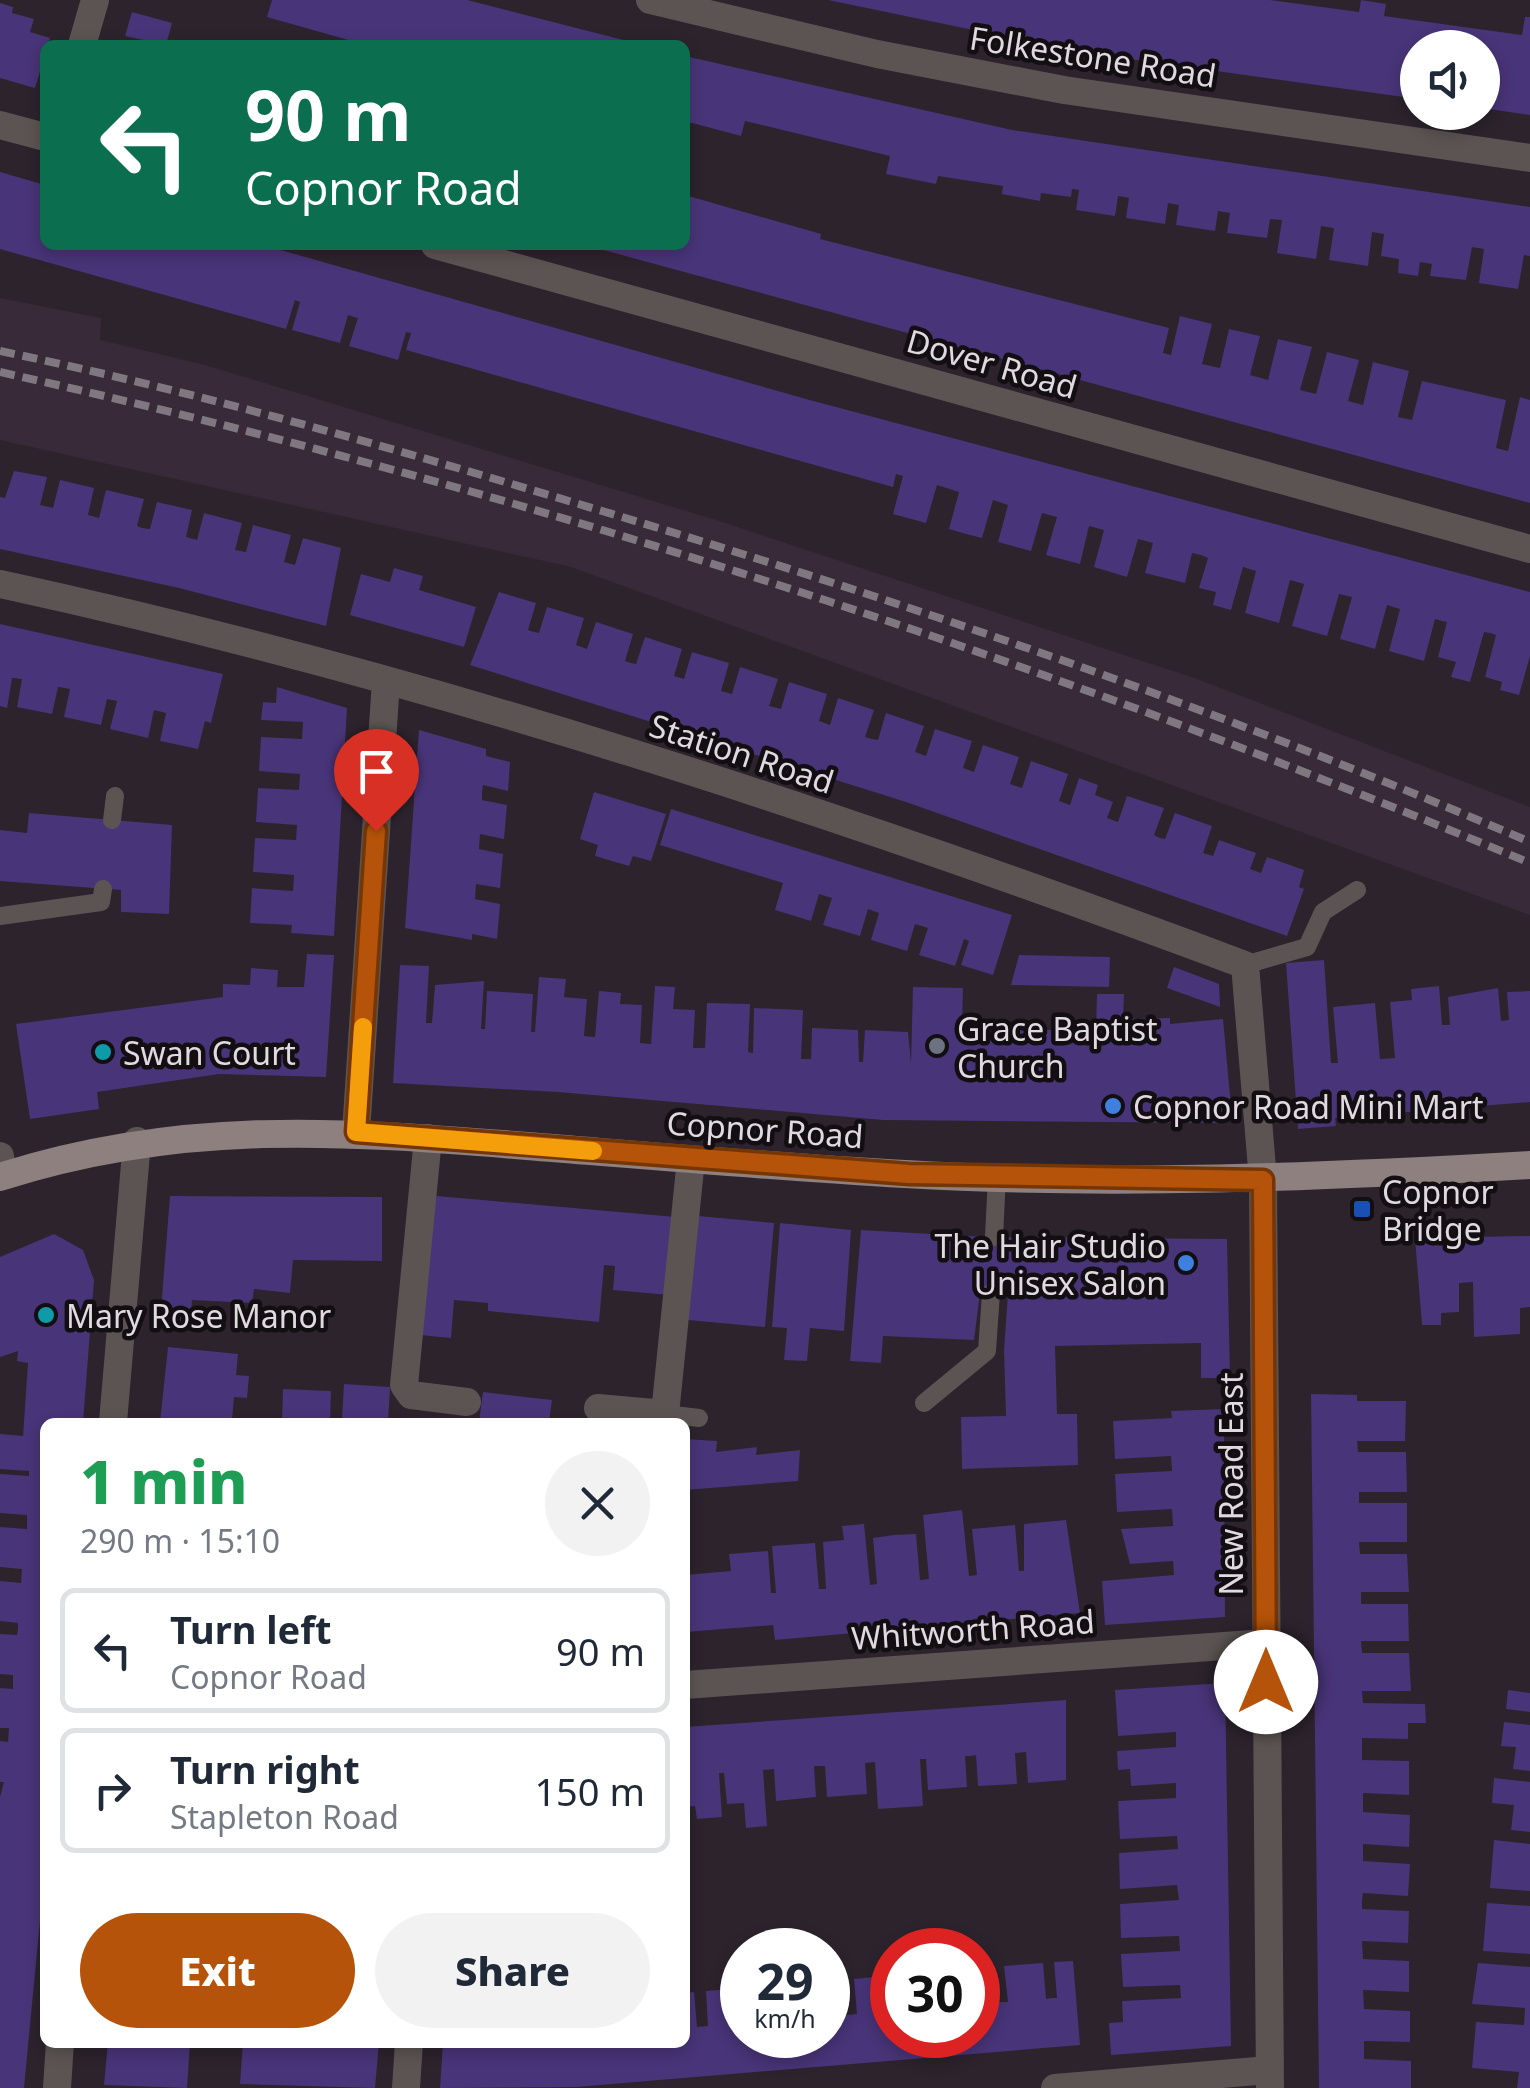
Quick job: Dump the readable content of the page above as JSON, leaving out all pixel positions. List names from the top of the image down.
{
  "streets": {
    "main road": ["Copnor Road"],
    "street": [
      "Folkestone Road",
      "Dover Road",
      "Station Road",
      "New Road East",
      "Whitworth Road"
    ]
  },
  "crossings": [
    ["Copnor Road", "New Road East"],
    ["New Road East", "Whitworth Road"]
  ],
  "places": {
    "other": [
      "Grace Baptist Church",
      "Swan Court",
      "Copnor Road Mini Mart",
      "The Hair Studio Unisex Salon",
      "Mary Rose Manor"
    ],
    "transit": ["Copnor Bridge"]
  },
  "page": {
    "turn": ["90 m", "Copnor Road"],
    "heading": ["1 min", "290 m · 15:10"],
    "list": [
      {
        "name": "Turn left",
        "note": "Copnor Road",
        "value": "90 m"
      },
      {
        "name": "Turn right",
        "note": "Stapleton Road",
        "value": "150 m"
      }
    ],
    "buttons": ["Exit", "Share"],
    "speed": "29 km/h",
    "limit": "30"
  }
}
